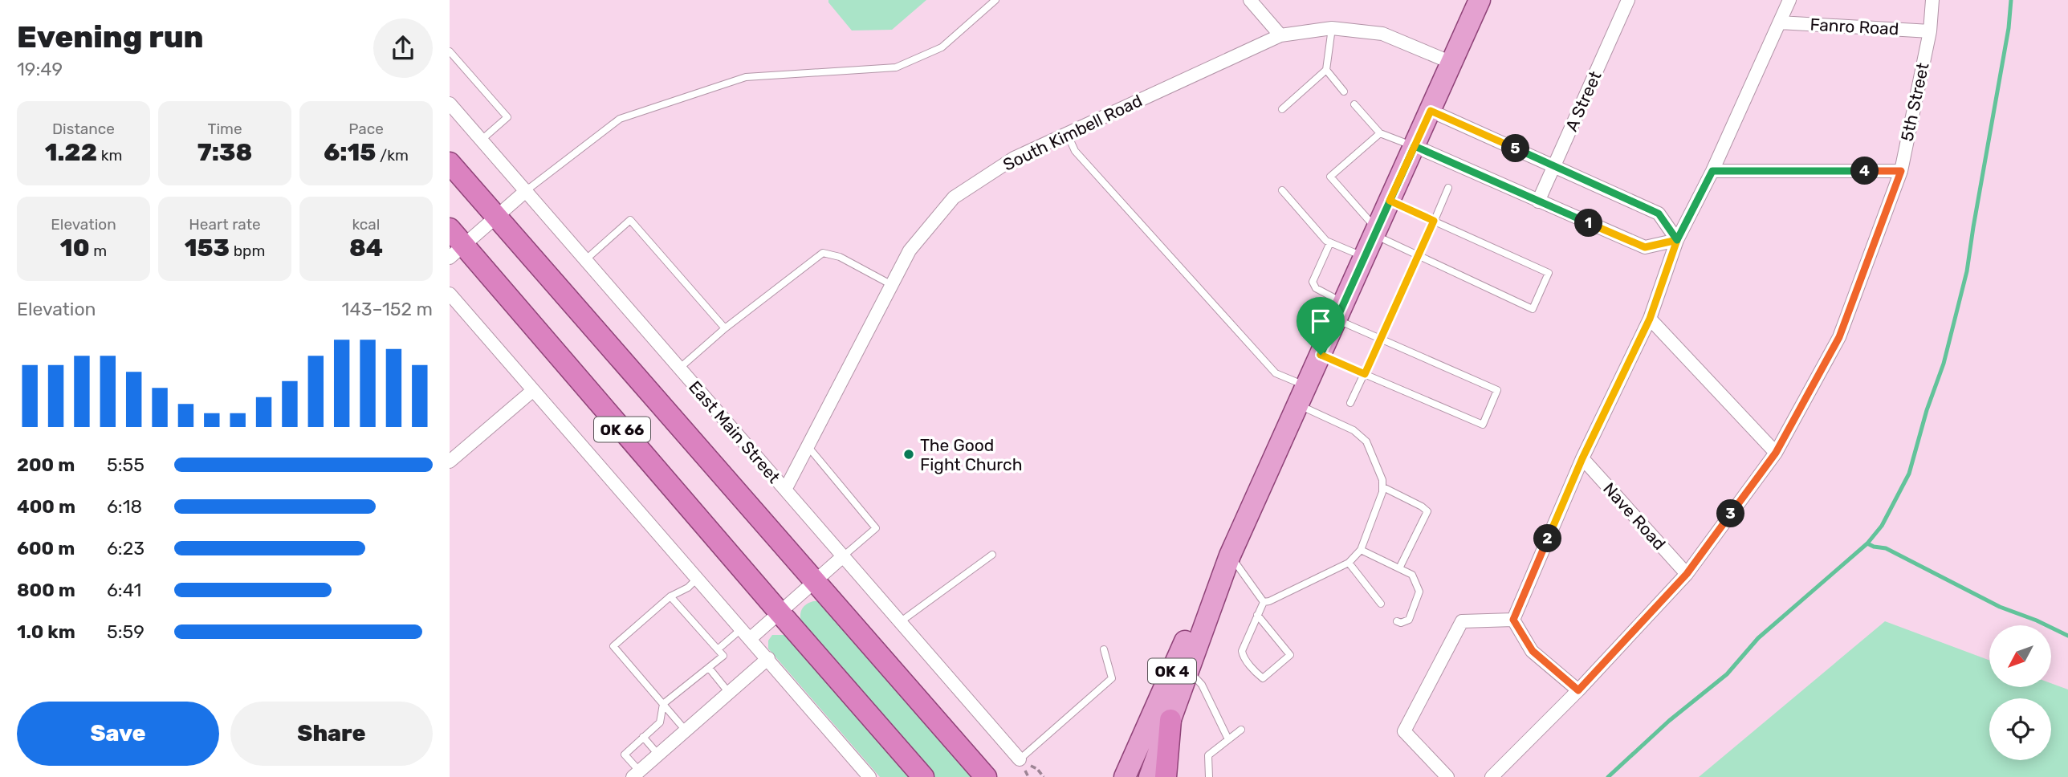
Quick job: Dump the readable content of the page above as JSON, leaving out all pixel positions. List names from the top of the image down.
{
  "streets": {
    "highway": ["OK 66", "OK 4"],
    "street": [
      "Fanro Road",
      "A Street",
      "5th Street",
      "South Kimbell Road",
      "East Main Street",
      "Nave Road"
    ]
  },
  "crossings": [
    ["Fanro Road", "5th Street"],
    ["5th Street", "Nave Road"],
    ["South Kimbell Road", "East Main Street"],
    ["South Kimbell Road", "OK 4"]
  ],
  "places": ["The Good Fight Church"],
  "north": "bottom left",
  "page": {
    "heading": ["Evening run", "19:49"],
    "stats": [
      ["Distance", "1.22 km"],
      ["Time", "7:38"],
      ["Pace", "6:15 /km"],
      ["Elevation", "10 m"],
      ["Heart rate", "153 bpm"],
      ["kcal", "84"]
    ],
    "pins": [
      "5",
      "4",
      "1",
      "3",
      "2"
    ],
    "chart": ["Elevation", "143–152 m"],
    "list": [
      {
        "name": "200 m",
        "note": "5:55"
      },
      {
        "name": "400 m",
        "note": "6:18"
      },
      {
        "name": "600 m",
        "note": "6:23"
      },
      {
        "name": "800 m",
        "note": "6:41"
      },
      {
        "name": "1.0 km",
        "note": "5:59"
      }
    ],
    "buttons": ["Save", "Share"]
  }
}
